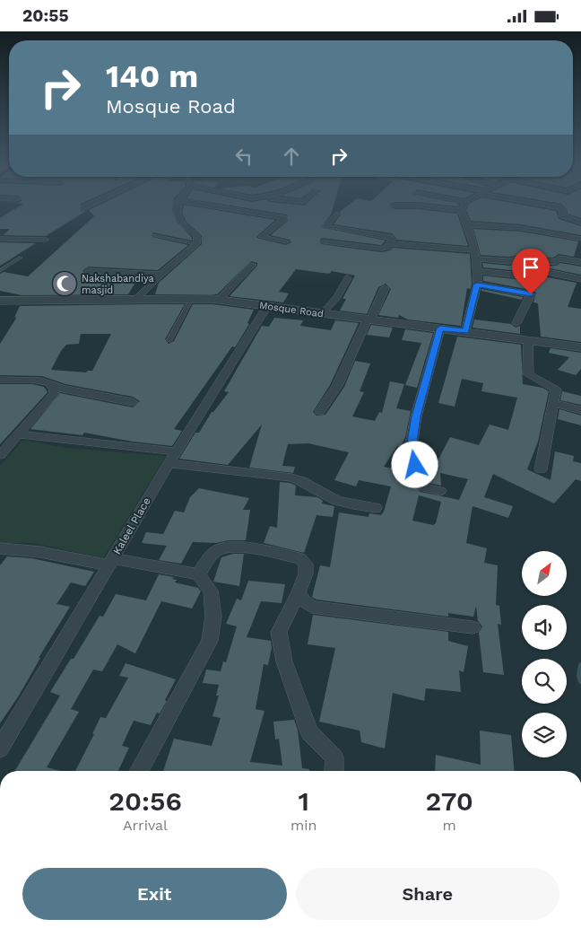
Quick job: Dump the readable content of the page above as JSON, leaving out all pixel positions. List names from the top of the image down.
{
  "streets": {
    "street": ["Mosque Road", "Kaleel Place"]
  },
  "crossings": [
    ["Mosque Road", "Kaleel Place"]
  ],
  "places": {
    "mosque": ["Nakshabandiya masjid"]
  },
  "north": "top right",
  "page": {
    "status": "20:55",
    "turn": ["140 m", "Mosque Road"],
    "eta": [
      "20:56",
      "Arrival",
      "1",
      "min",
      "270",
      "m"
    ],
    "buttons": ["Exit", "Share"]
  }
}
